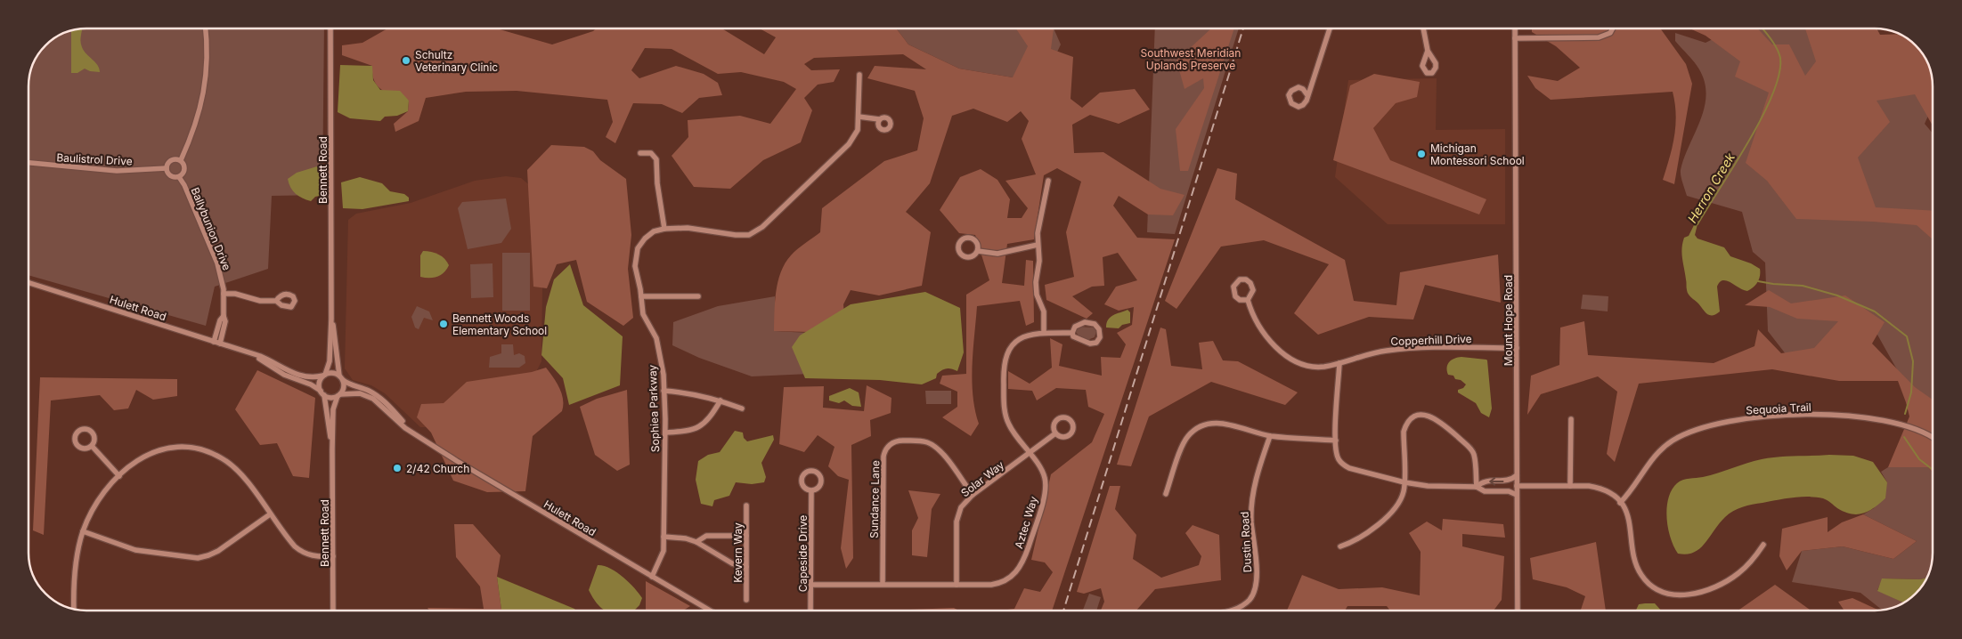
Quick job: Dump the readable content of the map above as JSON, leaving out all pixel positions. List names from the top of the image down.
{
  "streets": {
    "street": [
      "Baulistrol Drive",
      "Bennett Road",
      "Ballybunion Drive",
      "Hulett Road",
      "Mount Hope Road",
      "Copperhill Drive",
      "Sophiea Parkway",
      "Sequoia Trail",
      "Solar Way",
      "Sundance Lane",
      "Aztec Way",
      "Dustin Road",
      "Kevern Way",
      "Capeside Drive"
    ]
  },
  "crossings": [
    ["Baulistrol Drive", "Ballybunion Drive"],
    ["Bennett Road", "Hulett Road"],
    ["Ballybunion Drive", "Hulett Road"],
    ["Hulett Road", "Sophiea Parkway"],
    ["Mount Hope Road", "Copperhill Drive"],
    ["Solar Way", "Sundance Lane"],
    ["Solar Way", "Aztec Way"],
    ["Sundance Lane", "Aztec Way"],
    ["Aztec Way", "Capeside Drive"]
  ],
  "water": ["Herron Creek"],
  "parks": ["Southwest Meridian Uplands Preserve"],
  "places": [
    "Schultz Veterinary Clinic",
    "Michigan Montessori School",
    "Bennett Woods Elementary School",
    "2/42 Church"
  ]
}
